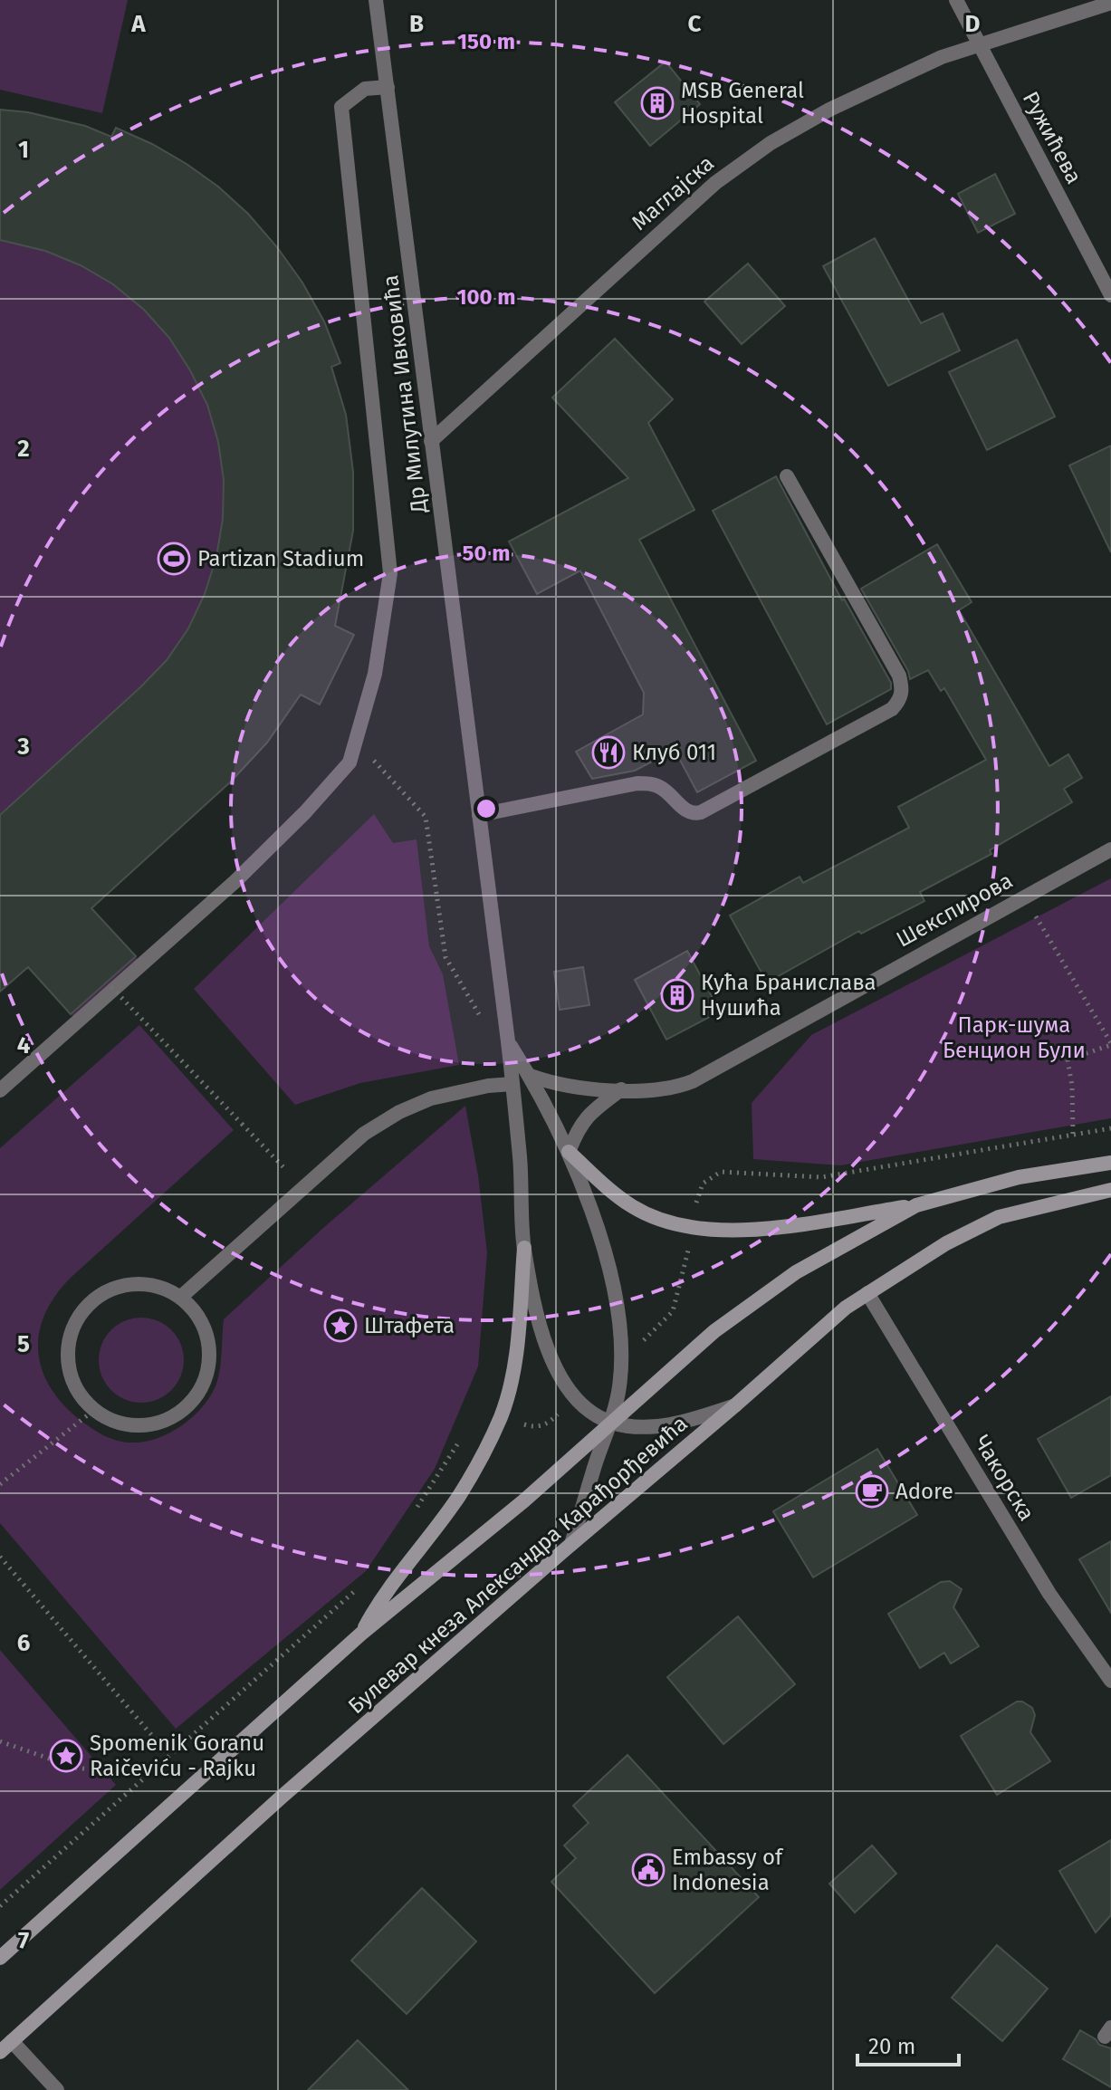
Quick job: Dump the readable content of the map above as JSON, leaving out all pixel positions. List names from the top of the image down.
{
  "streets": {
    "main road": ["Булевар кнеза Александра Карађорђевића"],
    "street": [
      "Ружићева",
      "Маглајска",
      "Др Милутина Ивковића",
      "Шекспирова",
      "Чакорска"
    ]
  },
  "crossings": [
    ["Ружићева", "Маглајска"],
    ["Маглајска", "Др Милутина Ивковића"],
    ["Др Милутина Ивковића", "Шекспирова"],
    ["Др Милутина Ивковића", "Булевар кнеза Александра Карађорђевића"],
    ["Чакорска", "Булевар кнеза Александра Карађорђевића"]
  ],
  "parks": ["Парк-шума Бенцион Були"],
  "places": {
    "building": ["MSB General Hospital", "Кућа Бранислава Нушића"],
    "sports": ["Partizan Stadium"],
    "restaurant": ["Клуб 011"],
    "place": ["Штафета", "Spomenik Goranu Raičeviću - Rajku"],
    "cafe": ["Adore"],
    "public building": ["Embassy of Indonesia"]
  },
  "scale_bar": "20 m",
  "grid": {
    "columns": [
      "A",
      "B",
      "C",
      "D"
    ],
    "rows": [
      "1",
      "2",
      "3",
      "4",
      "5",
      "6",
      "7"
    ]
  },
  "rings": ["150 m", "100 m", "50 m"]
}
